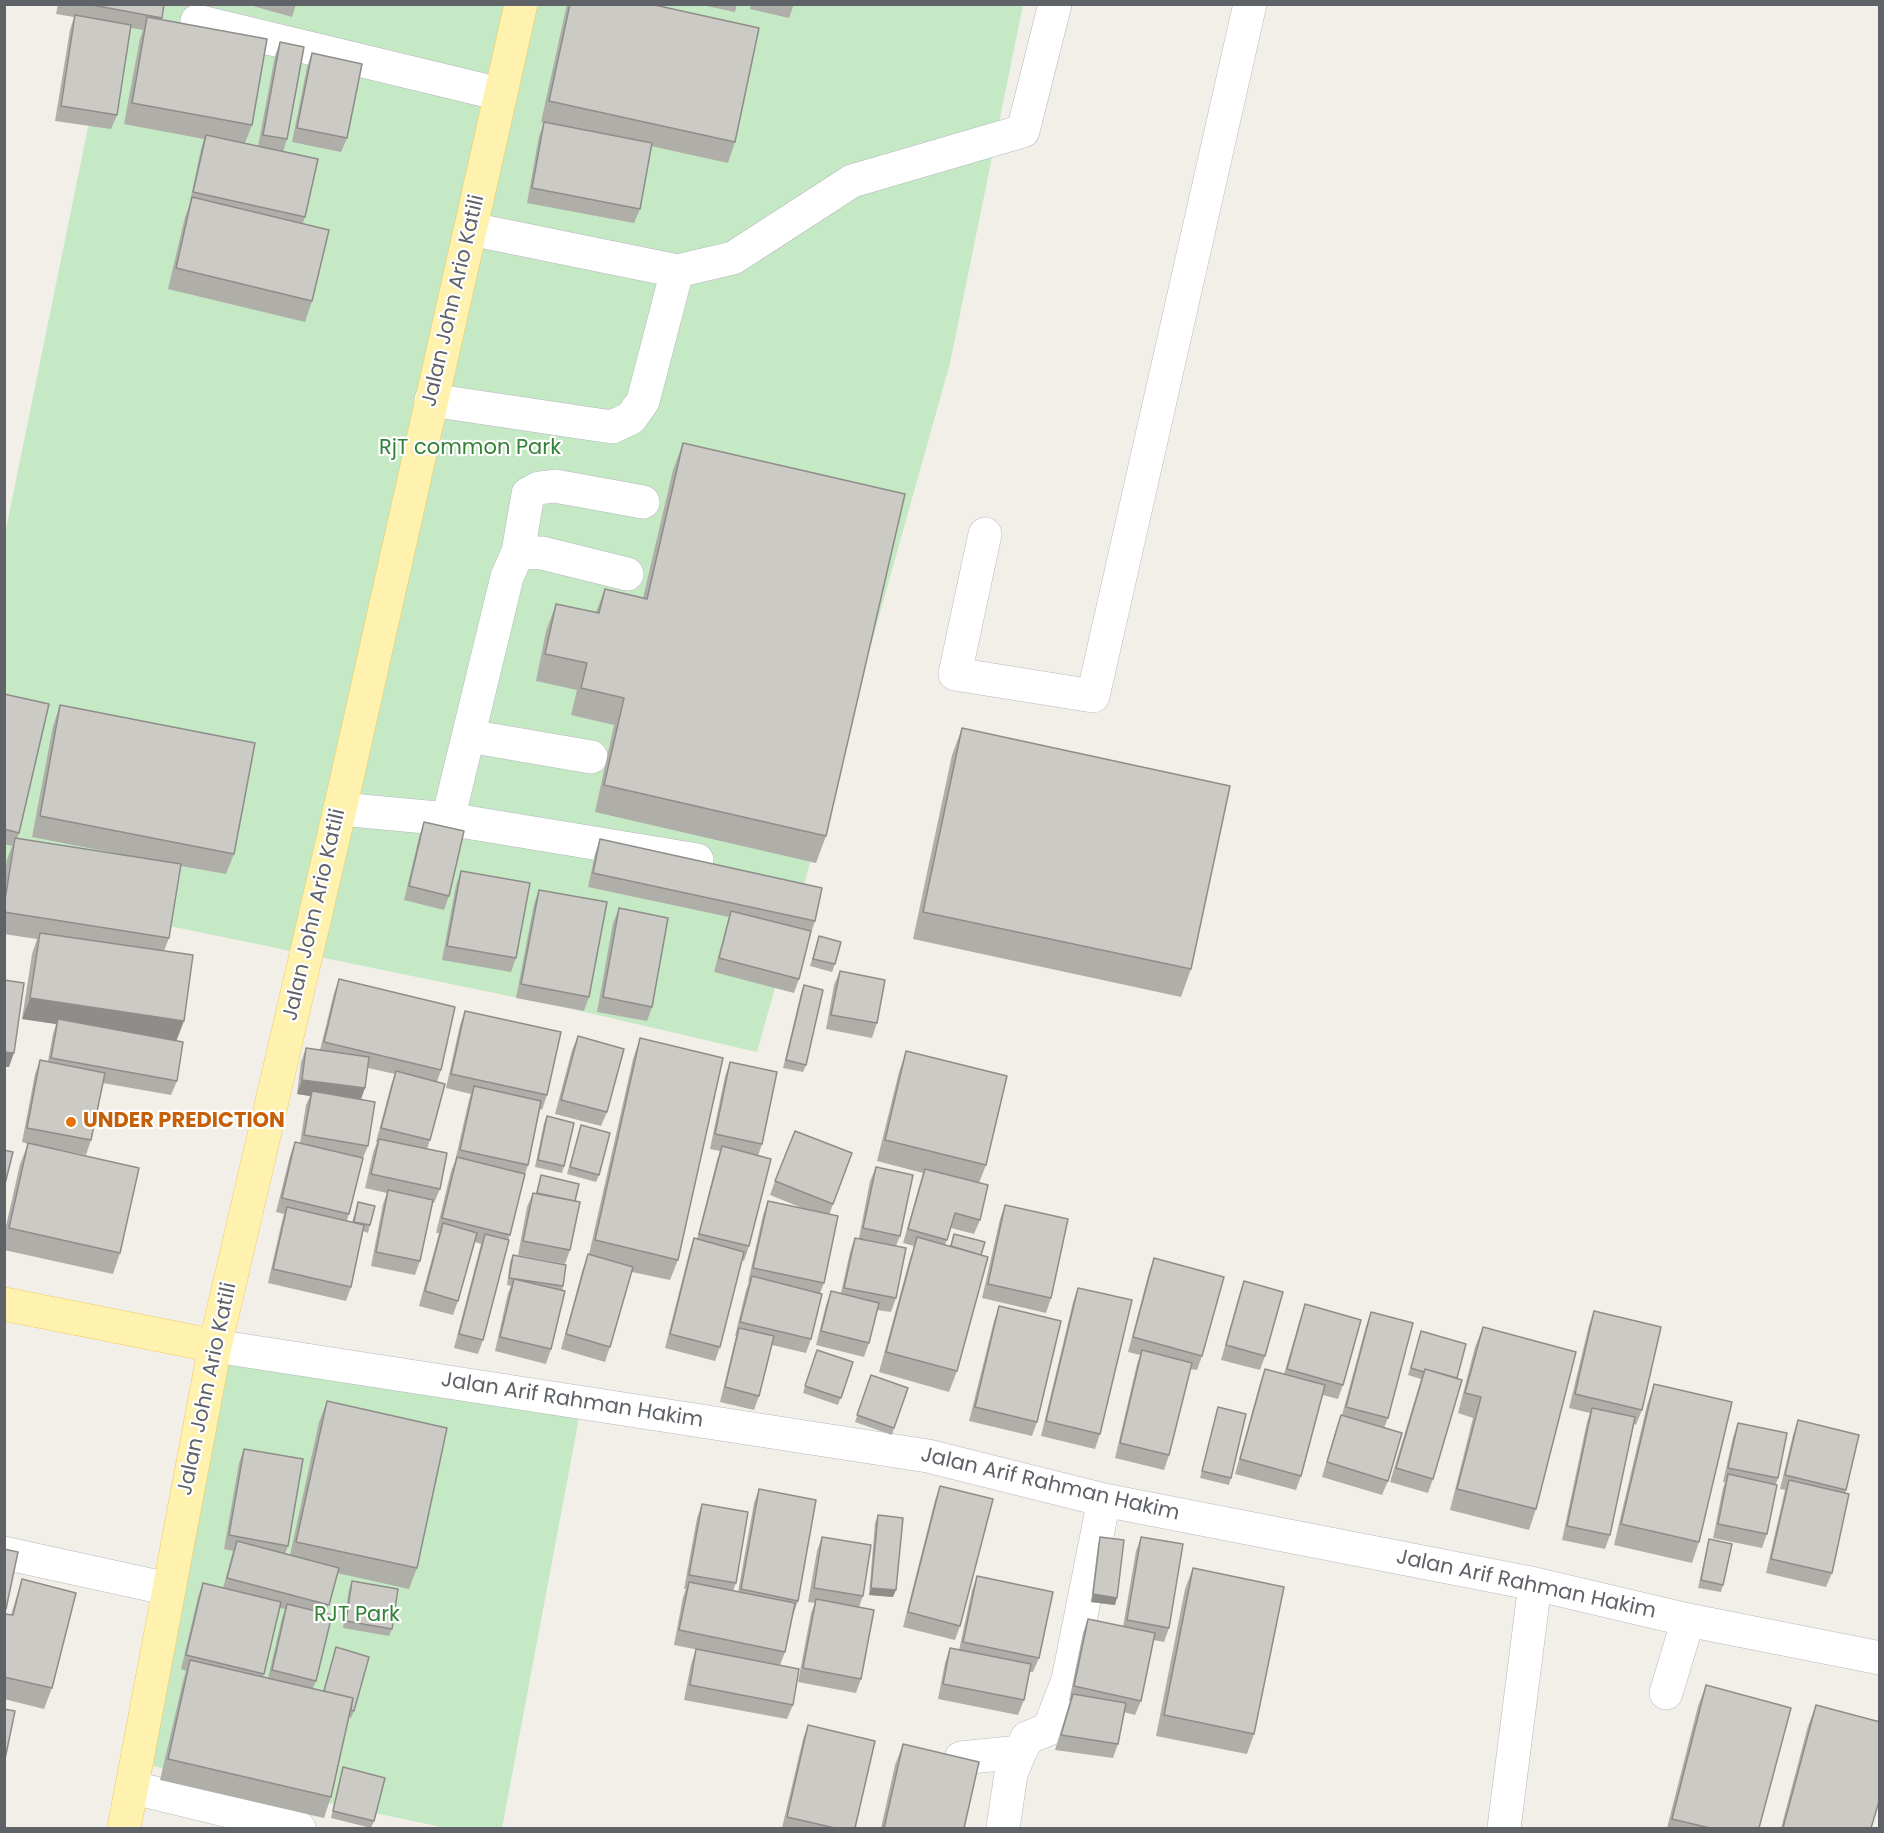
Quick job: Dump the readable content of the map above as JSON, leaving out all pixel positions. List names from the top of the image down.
{
  "streets": {
    "main road": ["Jalan John Ario Katili"],
    "street": ["Jalan Arif Rahman Hakim"]
  },
  "crossings": [
    ["Jalan John Ario Katili", "Jalan Arif Rahman Hakim"]
  ],
  "parks": ["RjT common Park", "RJT Park"],
  "places": ["UNDER PREDICTION"]
}
